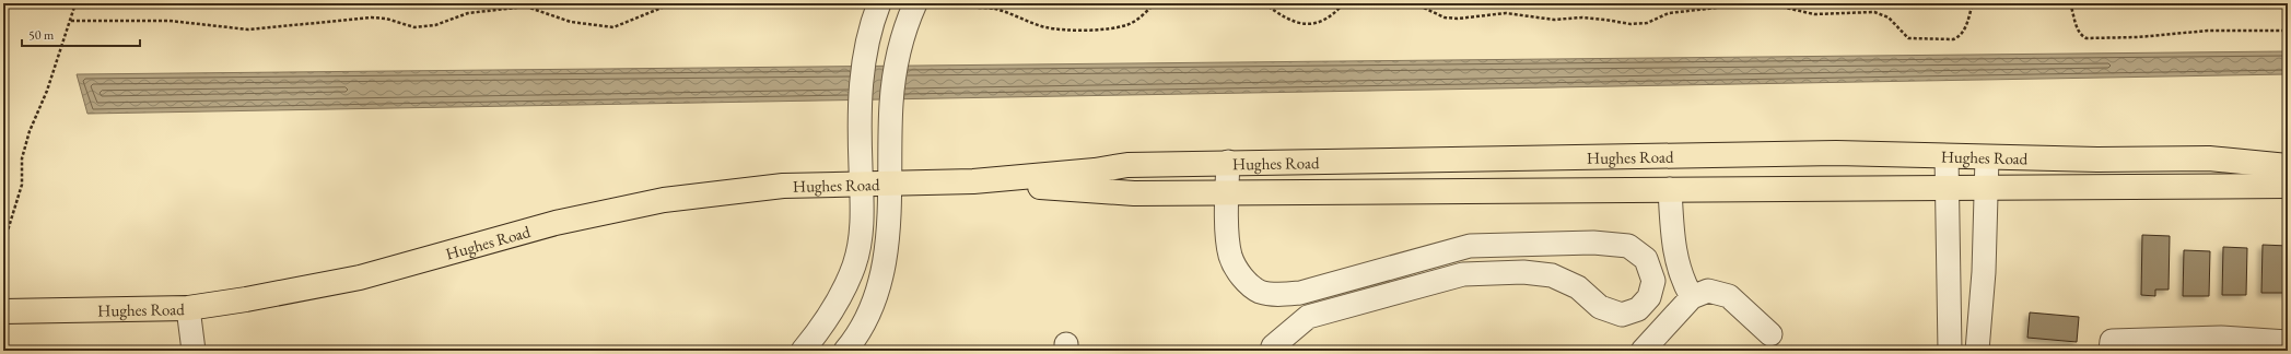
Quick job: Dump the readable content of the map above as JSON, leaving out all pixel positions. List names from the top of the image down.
{
  "streets": {
    "main road": ["Hughes Road"]
  },
  "scale_bar": "50 m"
}
